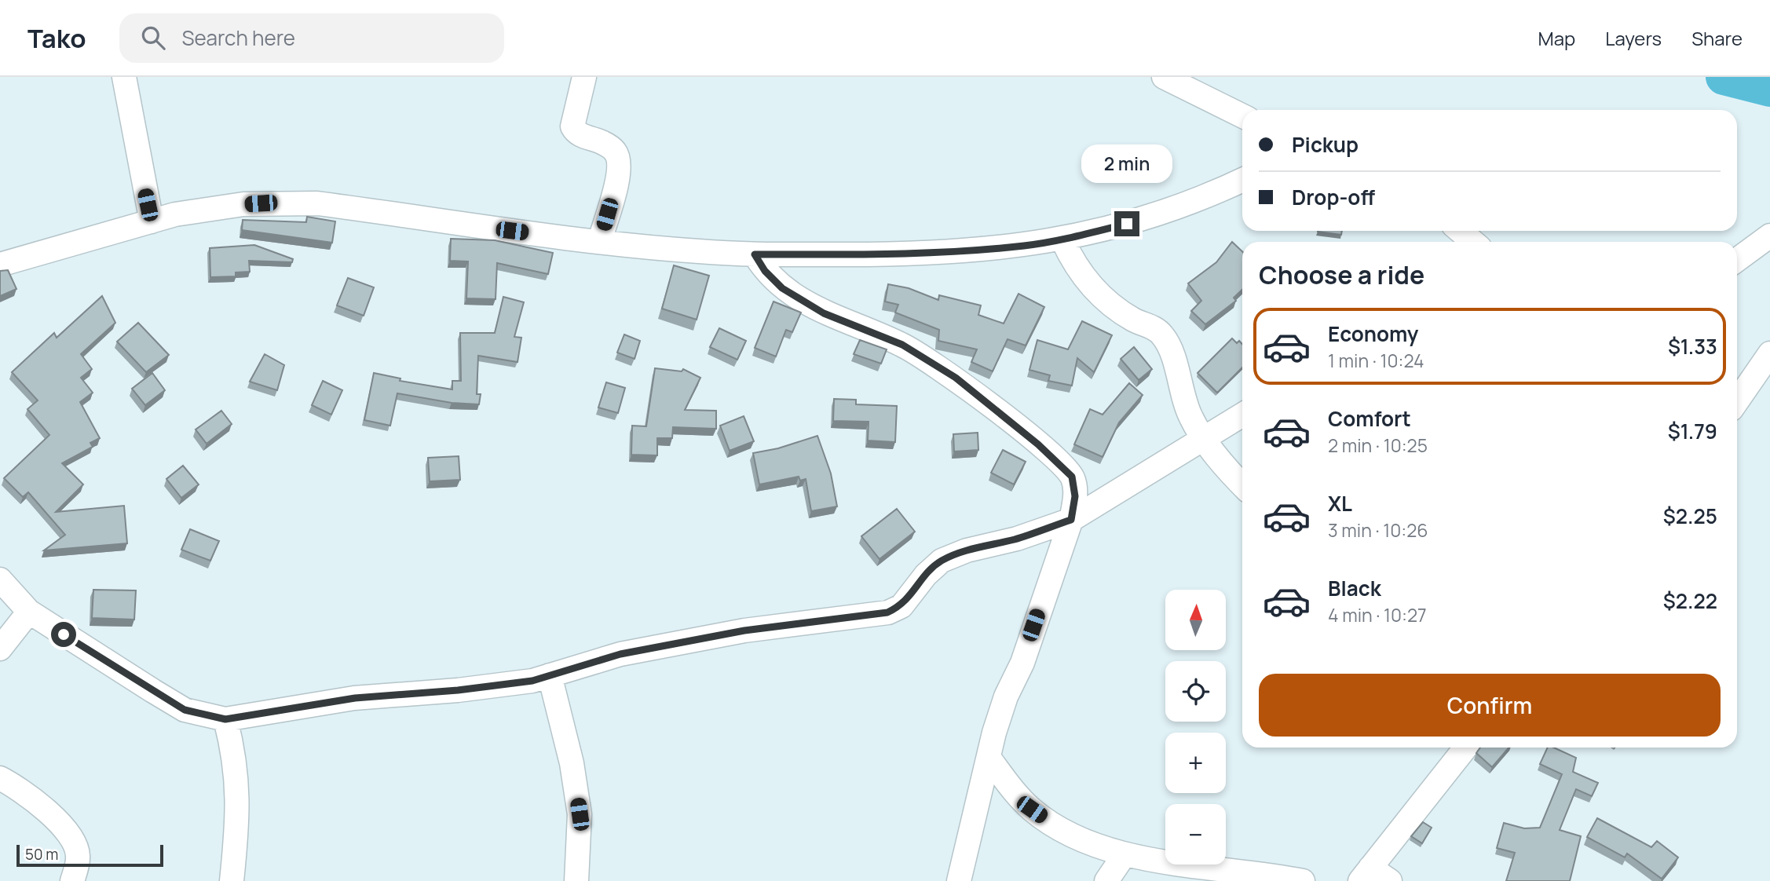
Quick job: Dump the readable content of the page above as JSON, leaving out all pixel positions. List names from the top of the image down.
{
  "scale_bar": "50 m",
  "north": "top",
  "page": {
    "header": "Tako",
    "search": "Search here",
    "nav": ["Map", "Layers", "Share"],
    "banner": ["Pickup", "Drop-off"],
    "bubble": "2 min",
    "heading": "Choose a ride",
    "list": [
      {
        "name": "Economy",
        "note": "1 min · 10:24",
        "value": "$1.33"
      },
      {
        "name": "Comfort",
        "note": "2 min · 10:25",
        "value": "$1.79"
      },
      {
        "name": "XL",
        "note": "3 min · 10:26",
        "value": "$2.25"
      },
      {
        "name": "Black",
        "note": "4 min · 10:27",
        "value": "$2.22"
      }
    ],
    "map_buttons": ["+", "−"],
    "buttons": "Confirm",
    "scale": "50 m"
  }
}
